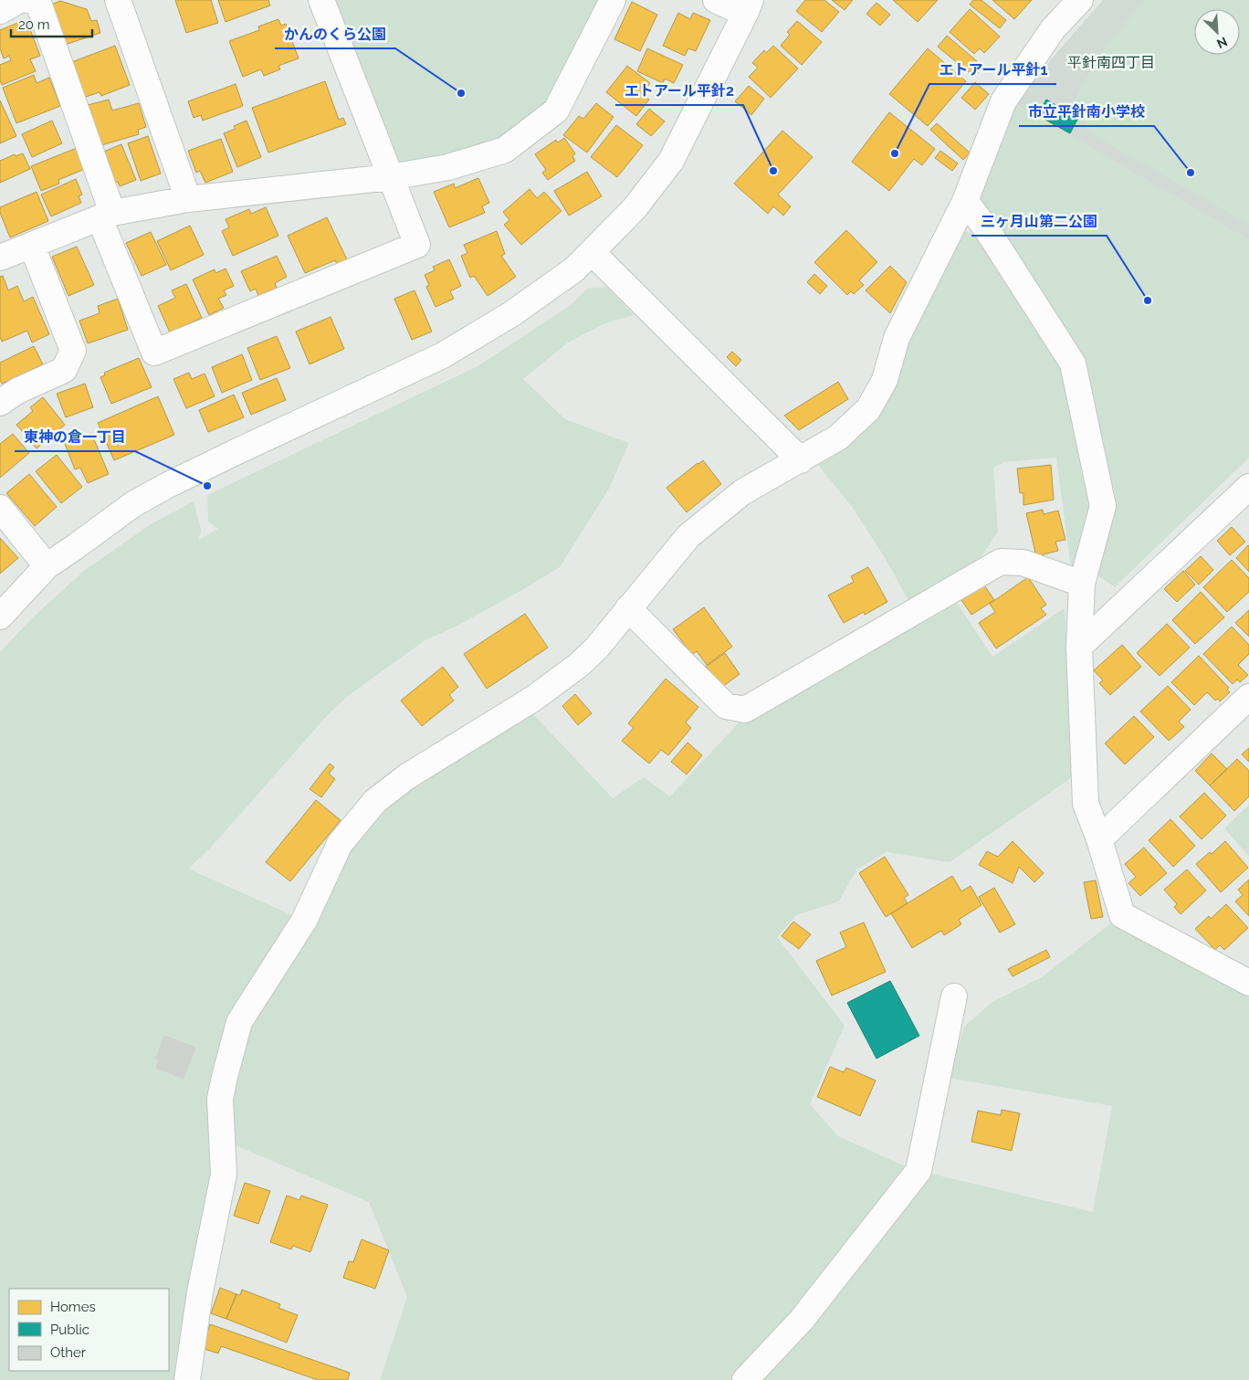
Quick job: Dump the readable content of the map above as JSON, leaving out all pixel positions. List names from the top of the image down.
{
  "districts": ["平針南四丁目"],
  "places": [
    "かんのくら公園",
    "エトアール平針1",
    "エトアール平針2",
    "市立平針南小学校",
    "三ヶ月山第二公園",
    "東神の倉一丁目"
  ],
  "legend": ["Homes", "Public", "Other"],
  "scale_bar": "20 m",
  "north": "bottom right"
}
